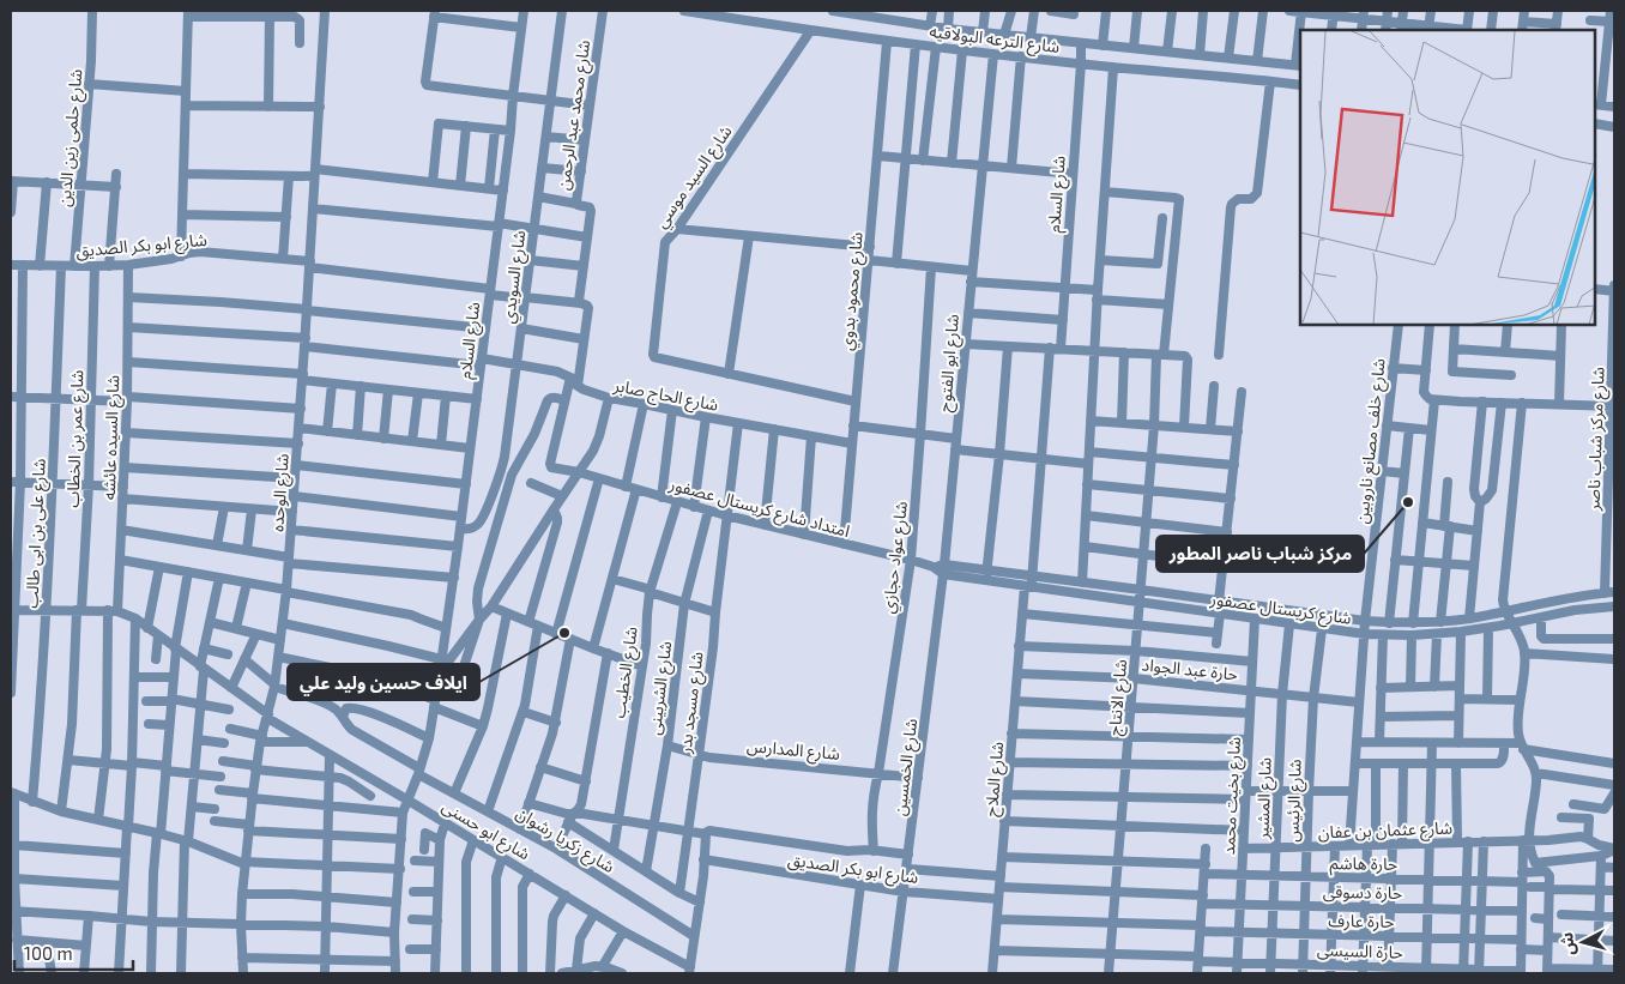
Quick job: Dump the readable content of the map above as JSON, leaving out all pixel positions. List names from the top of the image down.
{
  "streets": {
    "street": [
      "شارع الترعه البولاقيه",
      "شارع محمد عبد الرحمن",
      "شارع حلمى زين الدين",
      "شارع السيد موسي",
      "شارع السلام",
      "شارع ابو بكر الصديق",
      "شارع السويدي",
      "شارع محمود بدوي",
      "شارع ابو الفتوح",
      "شارع الحاج صابر",
      "شارع السيده عائشه",
      "شارع عمر بن الخطاب",
      "شارع مركز شباب ناصر",
      "شارع خلف مصانع ناروبين",
      "شارع الوحده",
      "امتداد شارع كريستال عصفور",
      "شارع على بن ابى طالب",
      "شارع عواد حجازي",
      "شارع كريستال عصفور",
      "حارة عبد الجواد",
      "شارع الخطيب",
      "شارع الشربينى",
      "شارع الانتاج",
      "شارع مسجد بدر",
      "شارع المدارس",
      "شارع الخمسين",
      "شارع الملاح",
      "شارع بخيت محمد",
      "شارع المشير",
      "شارع الرئيس",
      "شارع ابو حسنى",
      "شارع عثمان بن عفان",
      "شارع زكريا رشوان",
      "حارة هاشم",
      "حارة دسوقى",
      "حارة عارف",
      "حارة السيسى"
    ]
  },
  "crossings": [
    ["شارع الترعه البولاقيه", "شارع السيد موسي"],
    ["شارع الترعه البولاقيه", "شارع السلام"],
    ["شارع الترعه البولاقيه", "شارع محمود بدوي"],
    ["شارع الترعه البولاقيه", "شارع ابو الفتوح"],
    ["شارع محمد عبد الرحمن", "شارع ابو بكر الصديق"],
    ["شارع محمد عبد الرحمن", "شارع الحاج صابر"],
    ["شارع حلمى زين الدين", "شارع ابو بكر الصديق"],
    ["شارع السلام", "شارع ابو بكر الصديق"],
    ["شارع السلام", "شارع السويدي"],
    ["شارع السلام", "شارع الحاج صابر"],
    ["شارع السلام", "امتداد شارع كريستال عصفور"],
    ["شارع السلام", "شارع ابو حسنى"],
    ["شارع السلام", "شارع زكريا رشوان"],
    ["شارع ابو بكر الصديق", "شارع السويدي"],
    ["شارع ابو بكر الصديق", "شارع السيده عائشه"],
    ["شارع ابو بكر الصديق", "شارع عمر بن الخطاب"],
    ["شارع ابو بكر الصديق", "شارع الوحده"],
    ["شارع ابو بكر الصديق", "شارع على بن ابى طالب"],
    ["شارع ابو بكر الصديق", "شارع الخمسين"],
    ["شارع ابو بكر الصديق", "شارع الملاح"],
    ["شارع محمود بدوي", "شارع الحاج صابر"],
    ["شارع محمود بدوي", "امتداد شارع كريستال عصفور"],
    ["شارع ابو الفتوح", "امتداد شارع كريستال عصفور"],
    ["شارع ابو الفتوح", "شارع كريستال عصفور"],
    ["شارع ابو الفتوح", "شارع الخمسين"],
    ["شارع الحاج صابر", "شارع مسجد بدر"],
    ["شارع السيده عائشه", "شارع ابو حسنى"],
    ["شارع مركز شباب ناصر", "شارع كريستال عصفور"],
    ["شارع خلف مصانع ناروبين", "شارع كريستال عصفور"],
    ["شارع خلف مصانع ناروبين", "حارة عبد الجواد"],
    ["شارع خلف مصانع ناروبين", "شارع عثمان بن عفان"],
    ["شارع الوحده", "شارع ابو حسنى"],
    ["شارع الوحده", "شارع زكريا رشوان"],
    ["امتداد شارع كريستال عصفور", "شارع عواد حجازي"],
    ["امتداد شارع كريستال عصفور", "شارع كريستال عصفور"],
    ["امتداد شارع كريستال عصفور", "شارع الخطيب"],
    ["امتداد شارع كريستال عصفور", "شارع الشربينى"],
    ["امتداد شارع كريستال عصفور", "شارع مسجد بدر"],
    ["امتداد شارع كريستال عصفور", "شارع الخمسين"],
    ["شارع عواد حجازي", "شارع المدارس"],
    ["شارع كريستال عصفور", "شارع الانتاج"],
    ["شارع كريستال عصفور", "شارع الخمسين"],
    ["شارع كريستال عصفور", "شارع الملاح"],
    ["شارع كريستال عصفور", "شارع بخيت محمد"],
    ["شارع كريستال عصفور", "شارع المشير"],
    ["شارع كريستال عصفور", "شارع الرئيس"],
    ["حارة عبد الجواد", "شارع الانتاج"],
    ["حارة عبد الجواد", "شارع الملاح"],
    ["حارة عبد الجواد", "شارع بخيت محمد"],
    ["حارة عبد الجواد", "شارع المشير"],
    ["حارة عبد الجواد", "شارع الرئيس"],
    ["شارع الشربينى", "شارع المدارس"],
    ["شارع الانتاج", "حارة دسوقى"],
    ["شارع الانتاج", "حارة عارف"],
    ["شارع الانتاج", "حارة السيسى"],
    ["شارع مسجد بدر", "شارع المدارس"],
    ["شارع المدارس", "شارع الخمسين"],
    ["شارع الملاح", "حارة دسوقى"],
    ["شارع الملاح", "حارة عارف"],
    ["شارع الملاح", "حارة السيسى"],
    ["شارع بخيت محمد", "شارع عثمان بن عفان"],
    ["شارع بخيت محمد", "حارة هاشم"],
    ["شارع بخيت محمد", "حارة دسوقى"],
    ["شارع بخيت محمد", "حارة عارف"],
    ["شارع بخيت محمد", "حارة السيسى"],
    ["شارع المشير", "شارع عثمان بن عفان"],
    ["شارع المشير", "حارة هاشم"],
    ["شارع المشير", "حارة دسوقى"],
    ["شارع المشير", "حارة عارف"],
    ["شارع المشير", "حارة السيسى"],
    ["شارع الرئيس", "شارع عثمان بن عفان"],
    ["شارع الرئيس", "حارة هاشم"],
    ["شارع الرئيس", "حارة دسوقى"],
    ["شارع الرئيس", "حارة عارف"],
    ["شارع الرئيس", "حارة السيسى"]
  ],
  "places": ["مركز شباب ناصر المطور", "ايلاف حسين وليد علي"],
  "scale_bar": "100 m",
  "north": "left"
}
